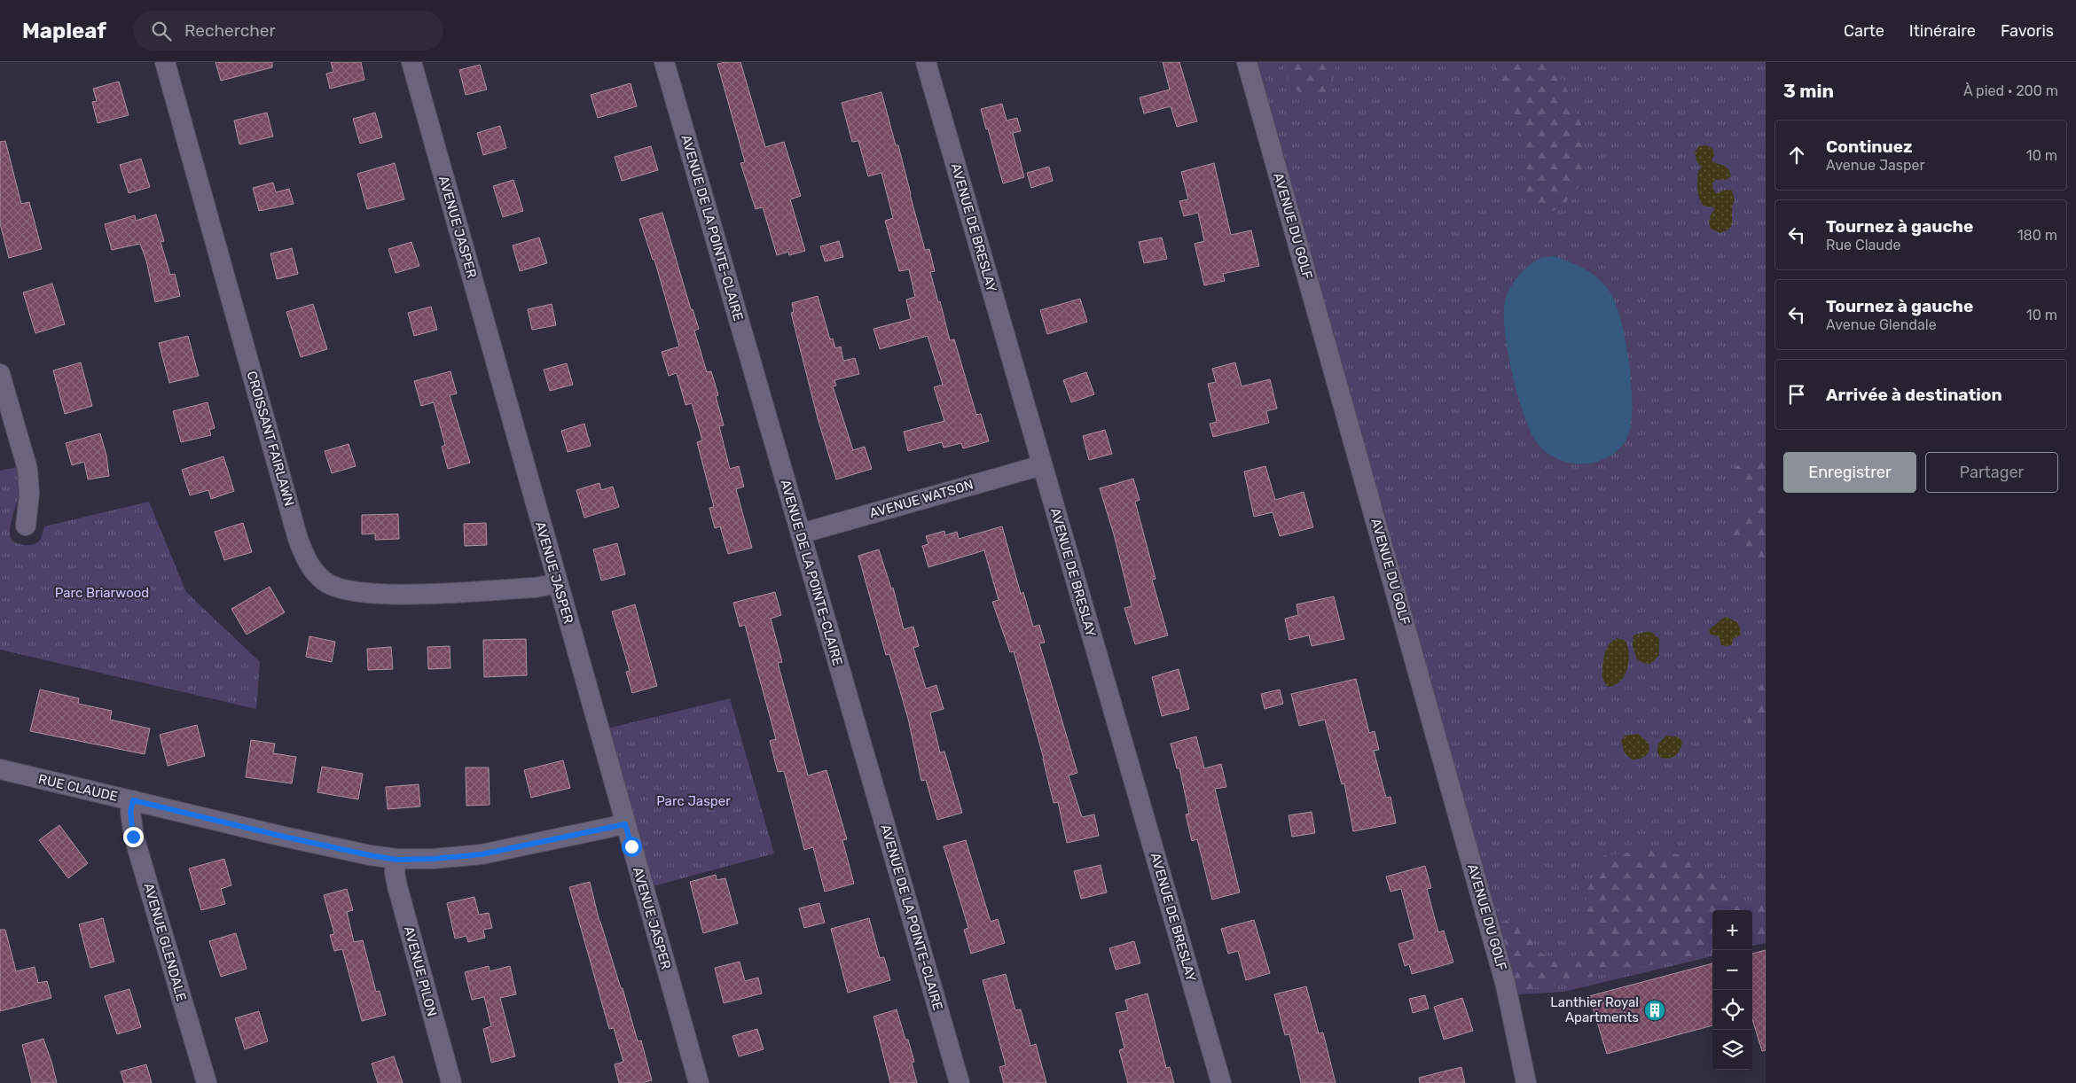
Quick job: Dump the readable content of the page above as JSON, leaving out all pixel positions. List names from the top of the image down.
{
  "streets": {
    "street": [
      "AVENUE DU GOLF",
      "AVENUE JASPER",
      "AVENUE DE LA POINTE-CLAIRE",
      "AVENUE DE BRESLAY",
      "CROISSANT FAIRLAWN",
      "AVENUE WATSON",
      "RUE CLAUDE",
      "AVENUE GLENDALE",
      "AVENUE PILON"
    ]
  },
  "crossings": [
    ["AVENUE JASPER", "CROISSANT FAIRLAWN"],
    ["AVENUE JASPER", "RUE CLAUDE"],
    ["AVENUE DE LA POINTE-CLAIRE", "AVENUE WATSON"],
    ["AVENUE DE BRESLAY", "AVENUE WATSON"],
    ["RUE CLAUDE", "AVENUE GLENDALE"],
    ["RUE CLAUDE", "AVENUE PILON"]
  ],
  "parks": ["Parc Briarwood", "Parc Jasper"],
  "places": {
    "building": ["Lanthier Royal Apartments"]
  },
  "page": {
    "header": "Mapleaf",
    "search": "Rechercher",
    "nav": ["Carte", "Itinéraire", "Favoris"],
    "heading": ["3 min", "À pied · 200 m"],
    "list": [
      ["Continuez", "Avenue Jasper", "10 m"],
      ["Tournez à gauche", "Rue Claude", "180 m"],
      ["Tournez à gauche", "Avenue Glendale", "10 m"],
      "Arrivée à destination"
    ],
    "buttons": ["Enregistrer", "Partager"],
    "map_buttons": ["+", "−"]
  }
}
